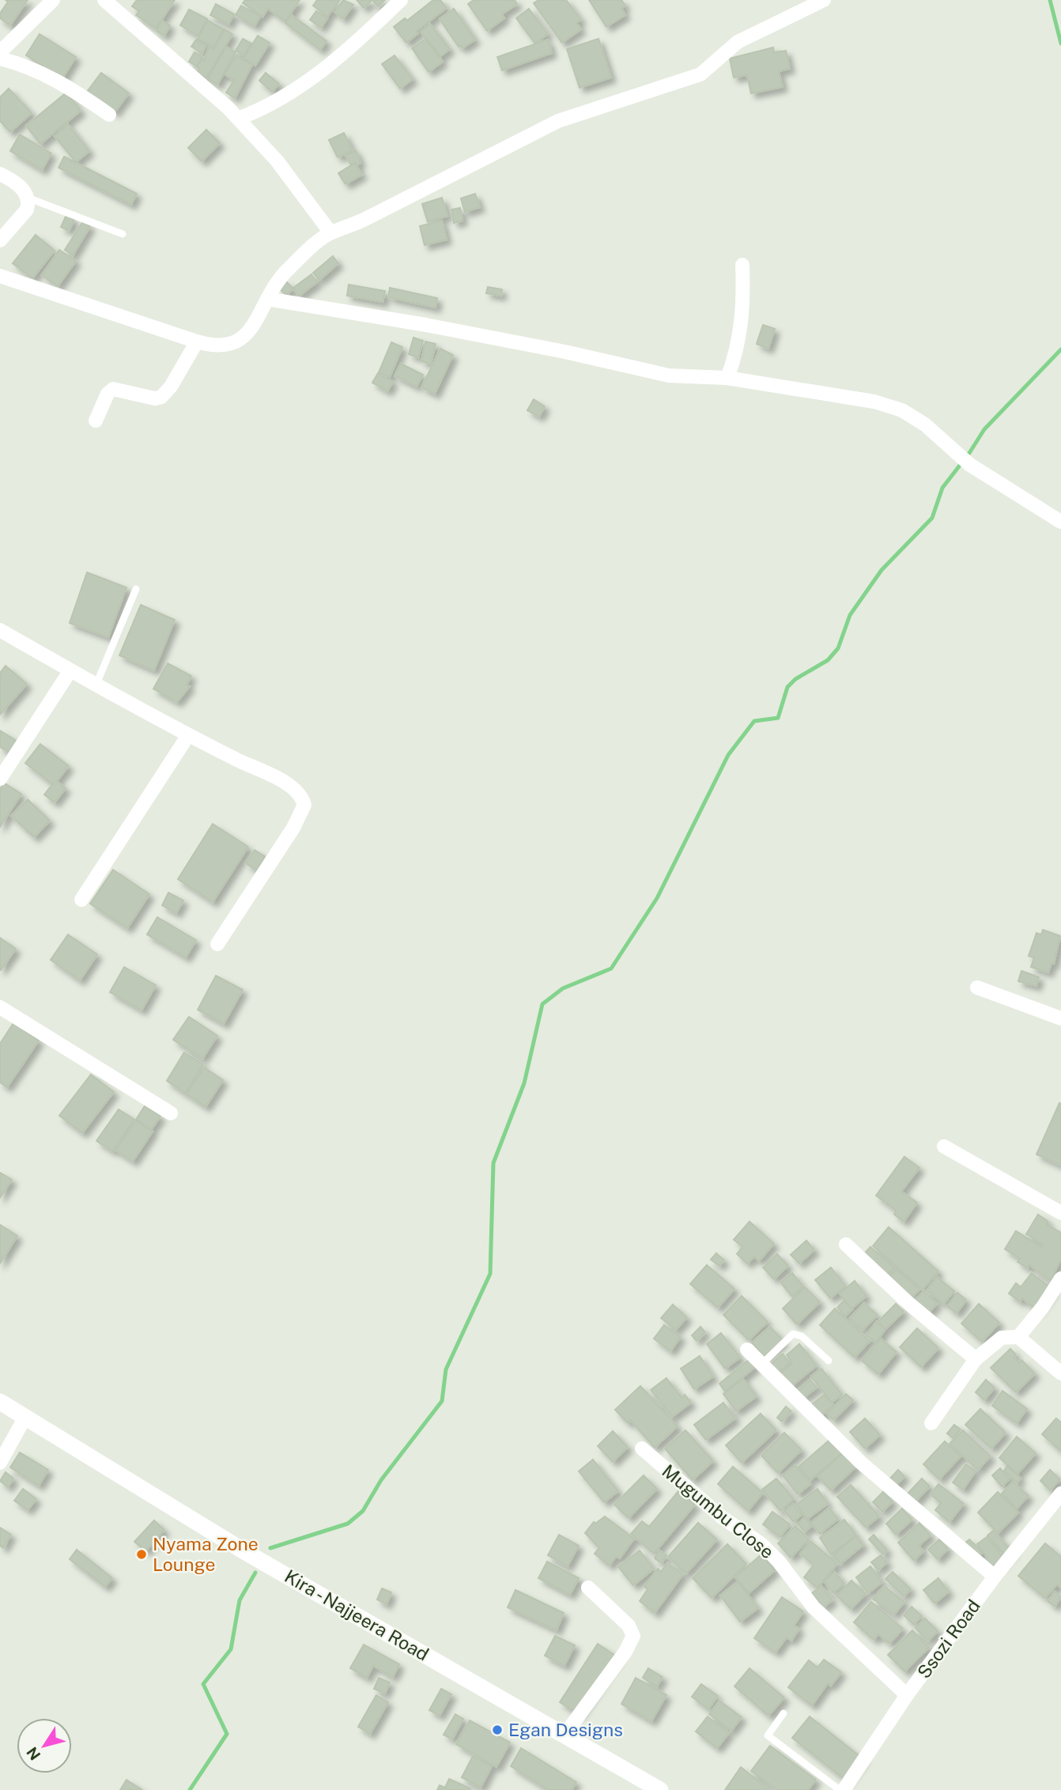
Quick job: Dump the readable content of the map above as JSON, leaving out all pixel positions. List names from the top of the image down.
{
  "streets": {
    "main road": ["Kira - Najjeera Road"],
    "street": ["Mugumbu Close", "Ssozi Road"]
  },
  "crossings": [
    ["Mugumbu Close", "Ssozi Road"]
  ],
  "places": ["Nyama Zone Lounge", "Egan Designs"],
  "north": "bottom left"
}
